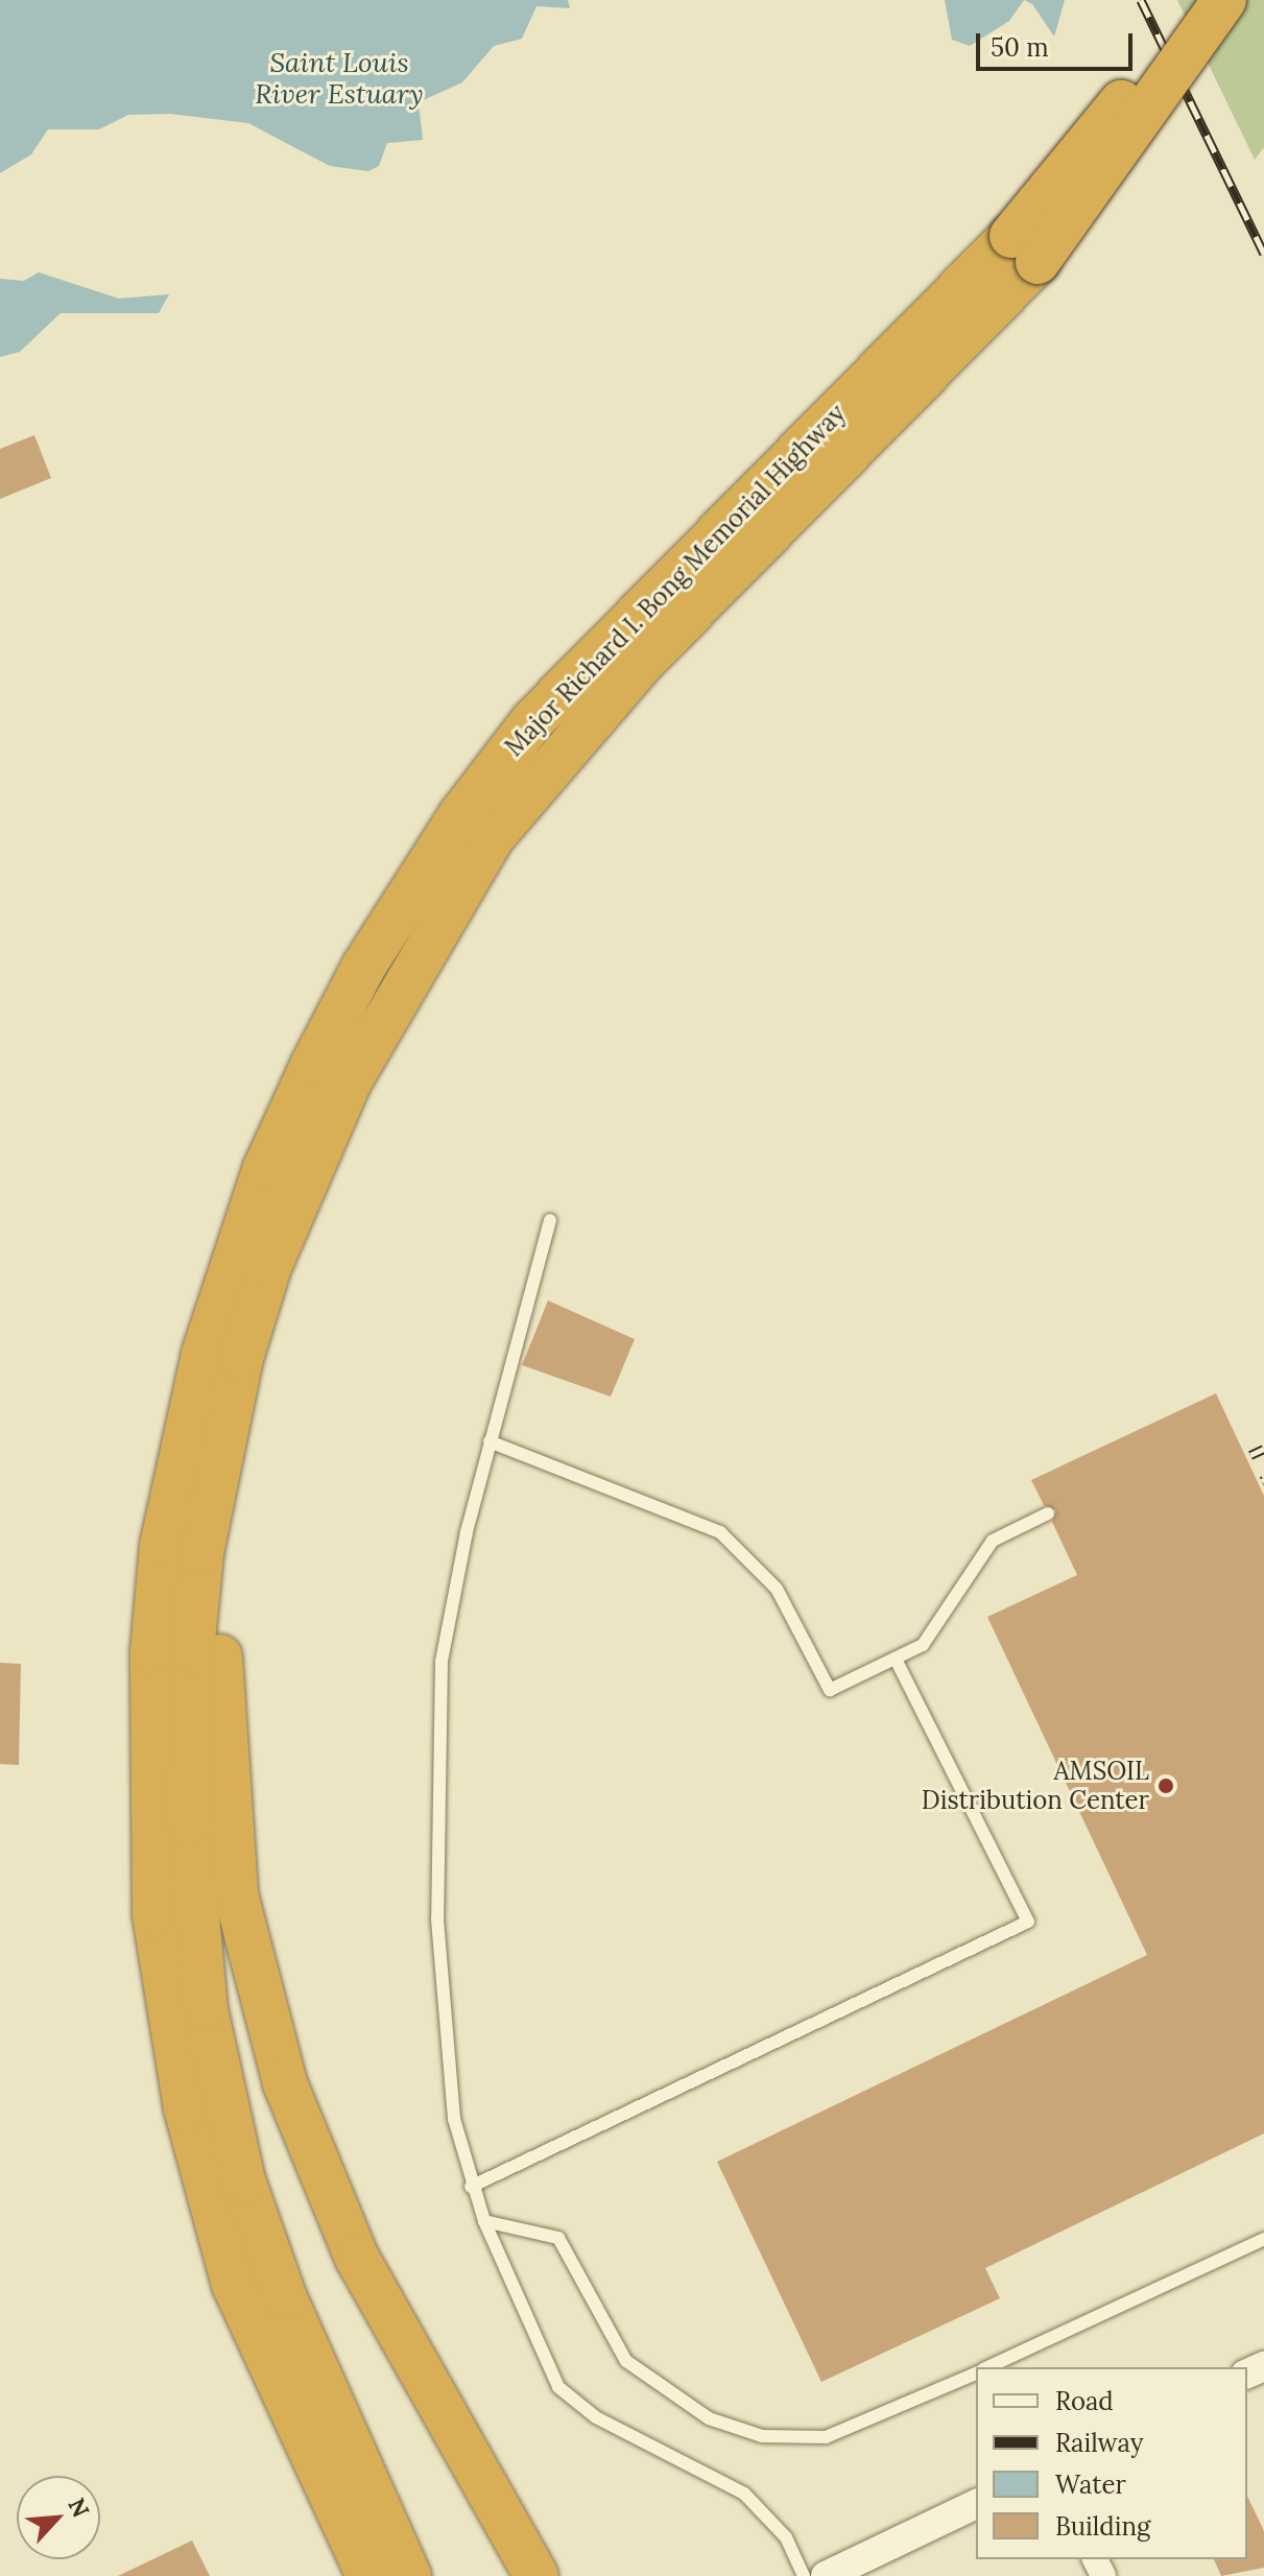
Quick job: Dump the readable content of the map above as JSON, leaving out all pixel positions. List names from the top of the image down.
{
  "streets": {
    "highway": ["Major Richard I. Bong Memorial Highway"]
  },
  "water": ["Saint Louis River Estuary"],
  "places": ["AMSOIL Distribution Center"],
  "legend": [
    "Road",
    "Railway",
    "Water",
    "Building"
  ],
  "scale_bar": "50 m",
  "north": "top right"
}
